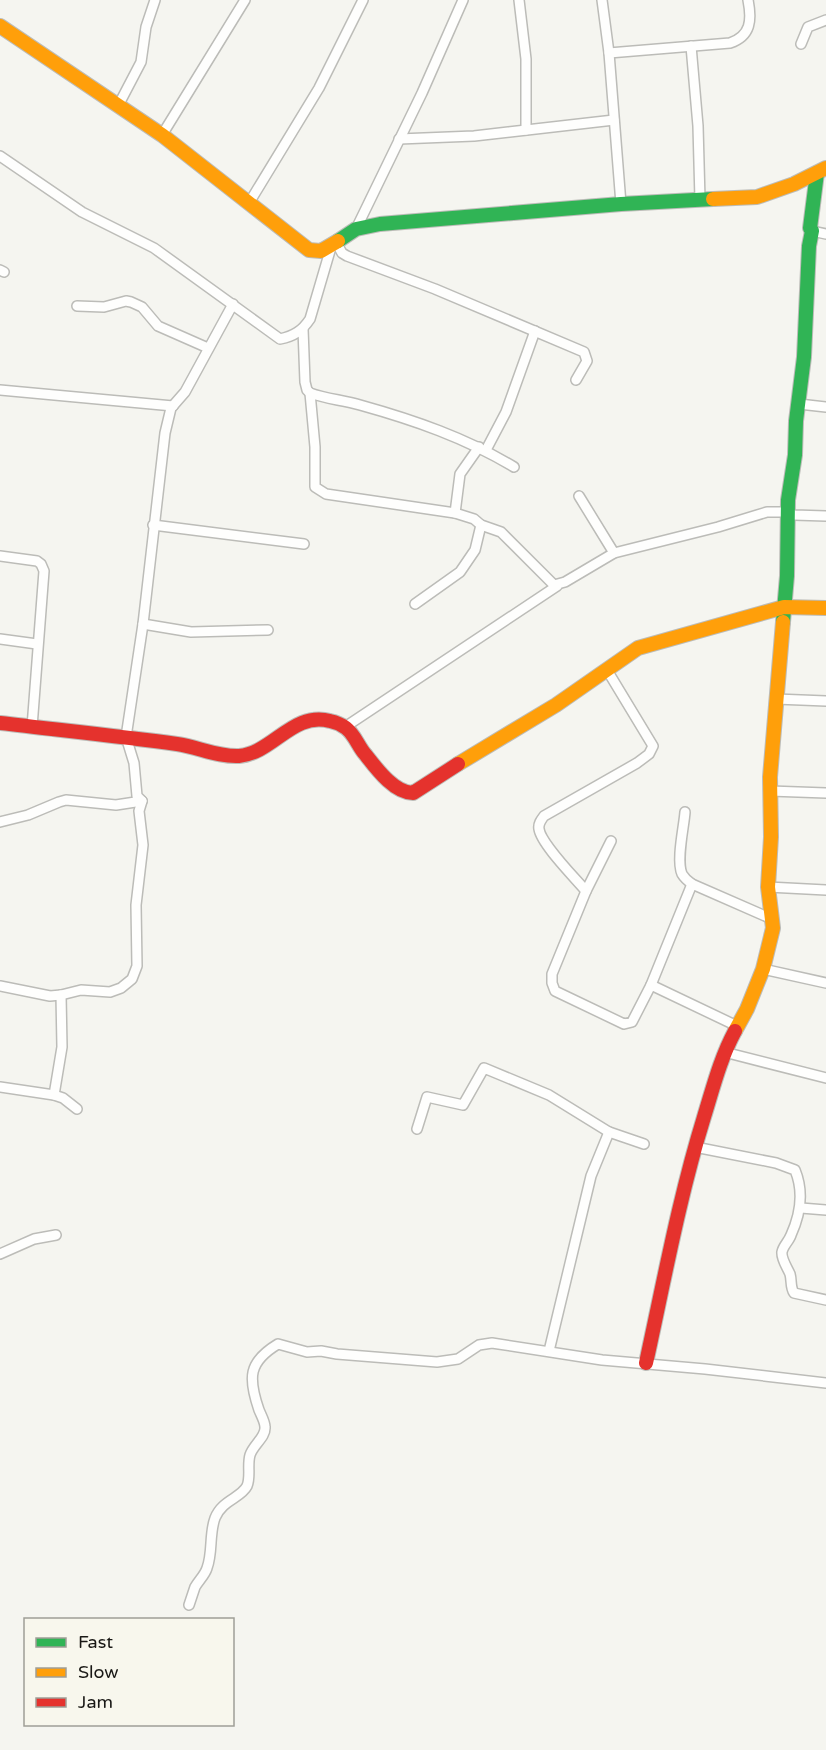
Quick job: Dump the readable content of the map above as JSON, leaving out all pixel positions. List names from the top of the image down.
{
  "legend": ["Fast", "Slow", "Jam"]
}
